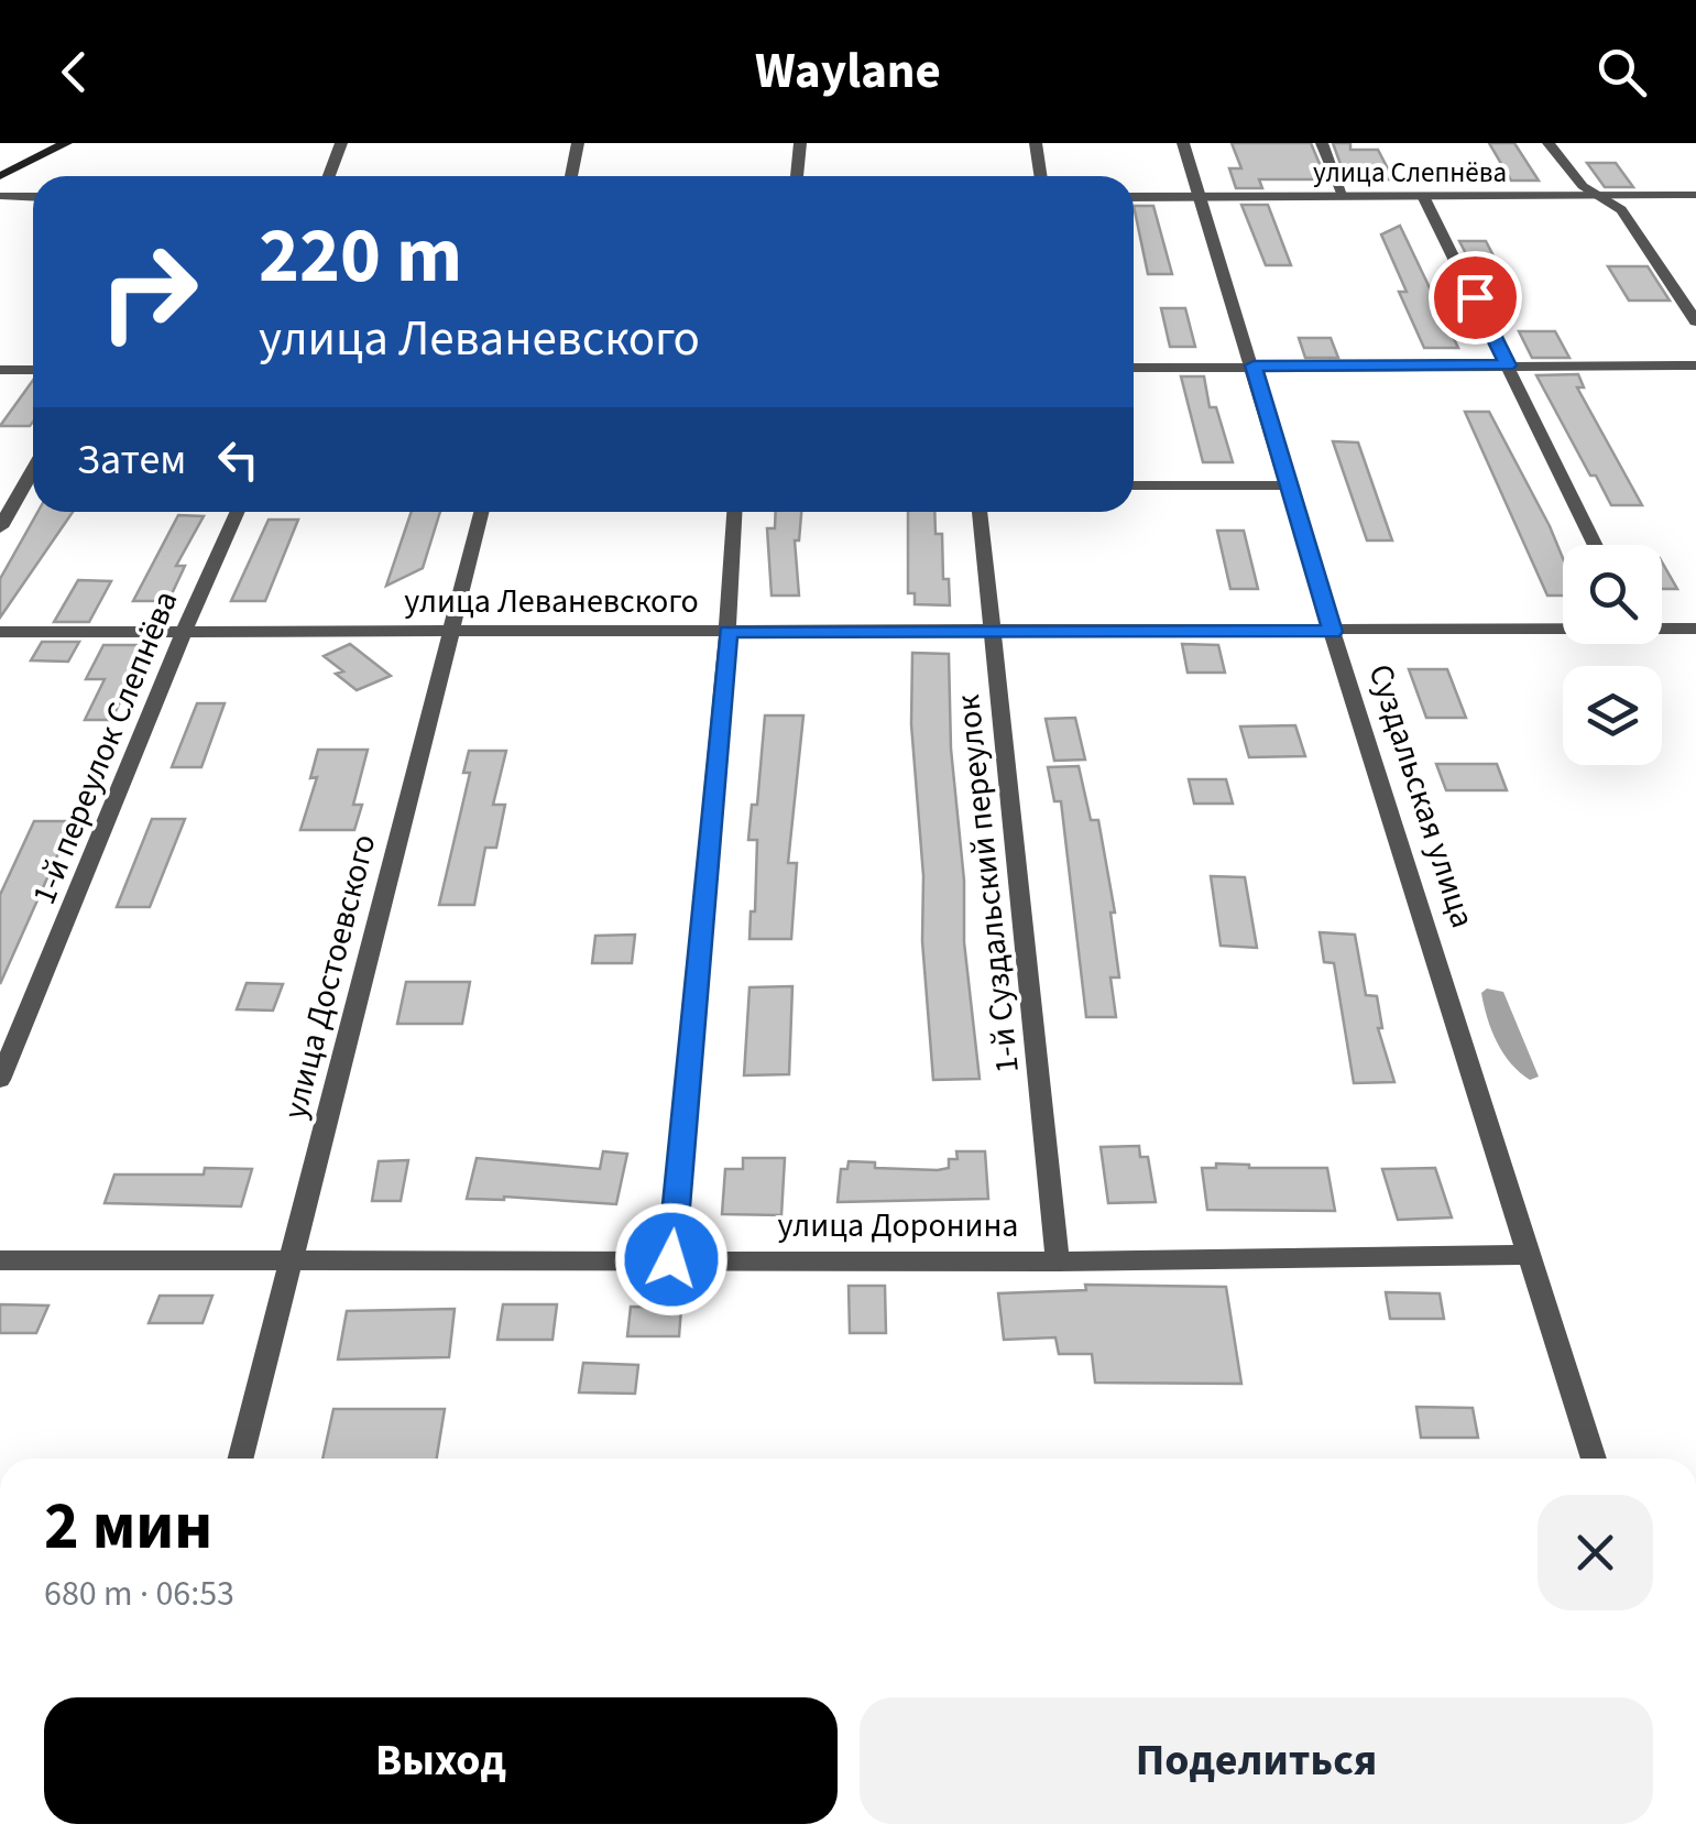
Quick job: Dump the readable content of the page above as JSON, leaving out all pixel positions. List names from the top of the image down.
{
  "streets": {
    "street": [
      "улица Слепнёва",
      "улица Леваневского",
      "1-й переулок Слепнёва",
      "Суздальская улица",
      "1-й Суздальский переулок",
      "улица Достоевского",
      "улица Доронина"
    ]
  },
  "crossings": [
    ["улица Слепнёва", "Суздальская улица"],
    ["улица Леваневского", "1-й переулок Слепнёва"],
    ["улица Леваневского", "Суздальская улица"],
    ["улица Леваневского", "1-й Суздальский переулок"],
    ["улица Леваневского", "улица Достоевского"],
    ["Суздальская улица", "улица Доронина"],
    ["1-й Суздальский переулок", "улица Доронина"],
    ["улица Достоевского", "улица Доронина"]
  ],
  "page": {
    "header": "Waylane",
    "turn": ["220 m", "улица Леваневского"],
    "then": "Затем",
    "heading": ["2 мин", "680 m · 06:53"],
    "buttons": ["Выход", "Поделиться"]
  }
}
